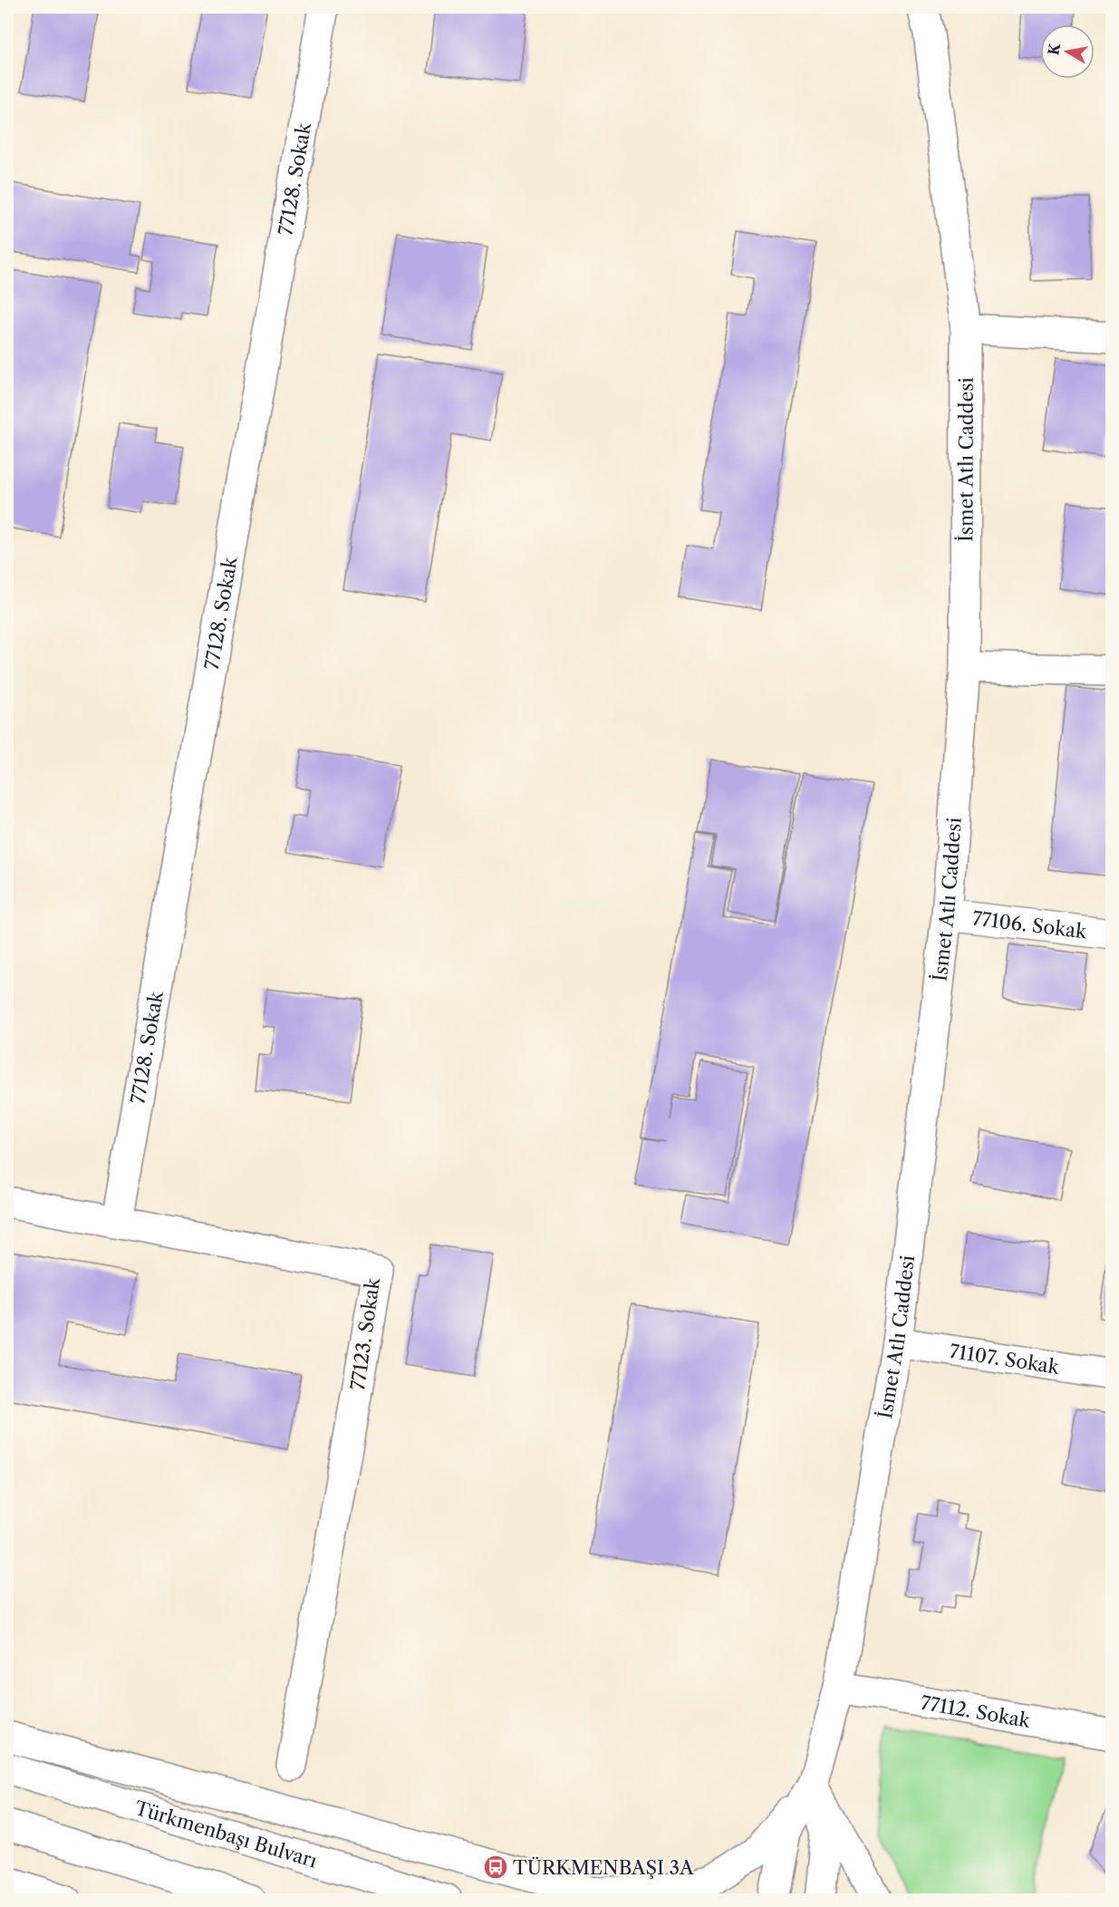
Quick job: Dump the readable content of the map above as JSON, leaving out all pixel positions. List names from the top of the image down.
{
  "streets": {
    "main road": [
      "77128. Sokak",
      "İsmet Atlı Caddesi",
      "77106. Sokak",
      "77123. Sokak",
      "71107. Sokak",
      "77112. Sokak",
      "Türkmenbaşı Bulvarı"
    ]
  },
  "crossings": [
    ["77128. Sokak", "77123. Sokak"],
    ["İsmet Atlı Caddesi", "77106. Sokak"],
    ["İsmet Atlı Caddesi", "71107. Sokak"],
    ["İsmet Atlı Caddesi", "77112. Sokak"]
  ],
  "places": {
    "bus stop": ["TÜRKMENBAŞI 3A"]
  },
  "north": "left"
}
